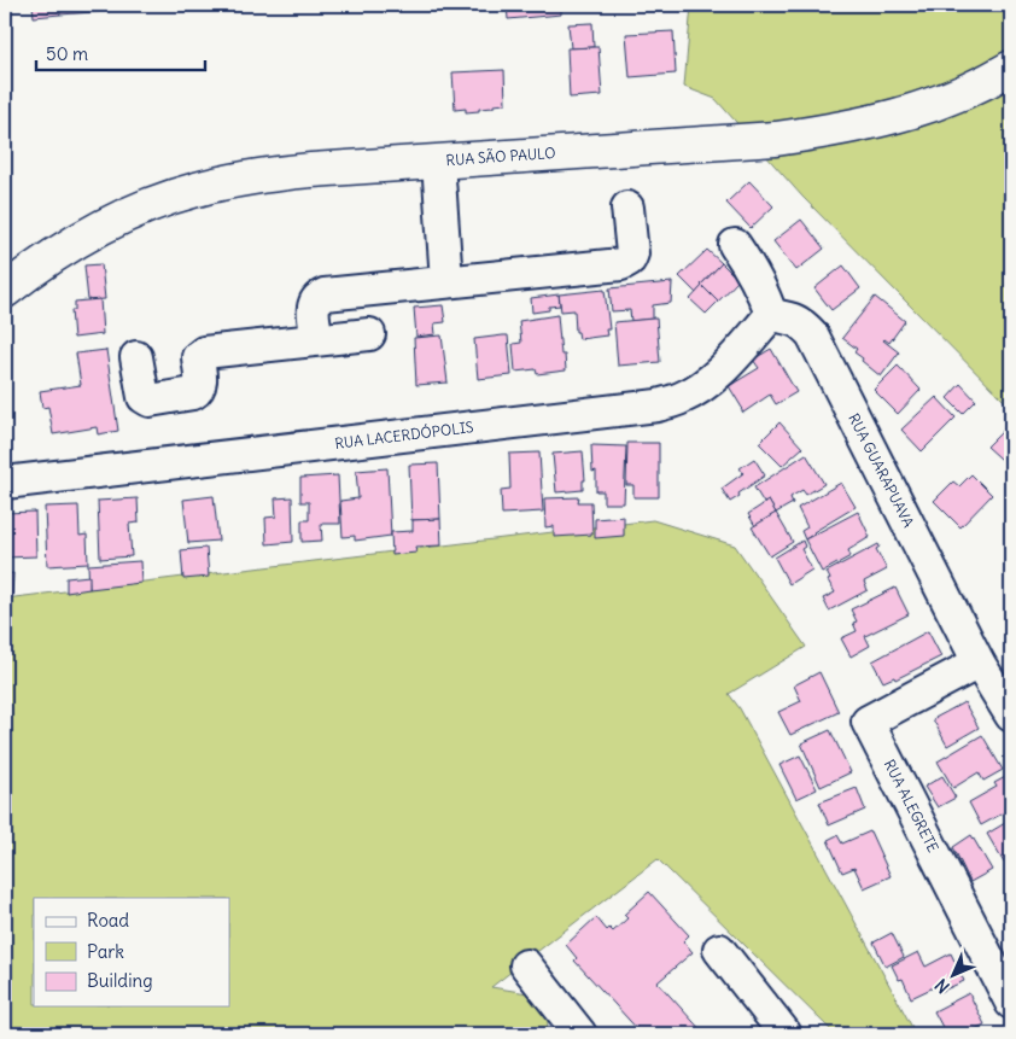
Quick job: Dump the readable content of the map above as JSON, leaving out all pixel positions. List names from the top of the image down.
{
  "streets": {
    "main road": ["RUA SÃO PAULO"],
    "street": ["RUA LACERDÓPOLIS", "RUA GUARAPUAVA", "RUA ALEGRETE"]
  },
  "crossings": [
    ["RUA LACERDÓPOLIS", "RUA GUARAPUAVA"],
    ["RUA GUARAPUAVA", "RUA ALEGRETE"]
  ],
  "legend": ["Road", "Park", "Building"],
  "scale_bar": "50 m",
  "north": "bottom left"
}
